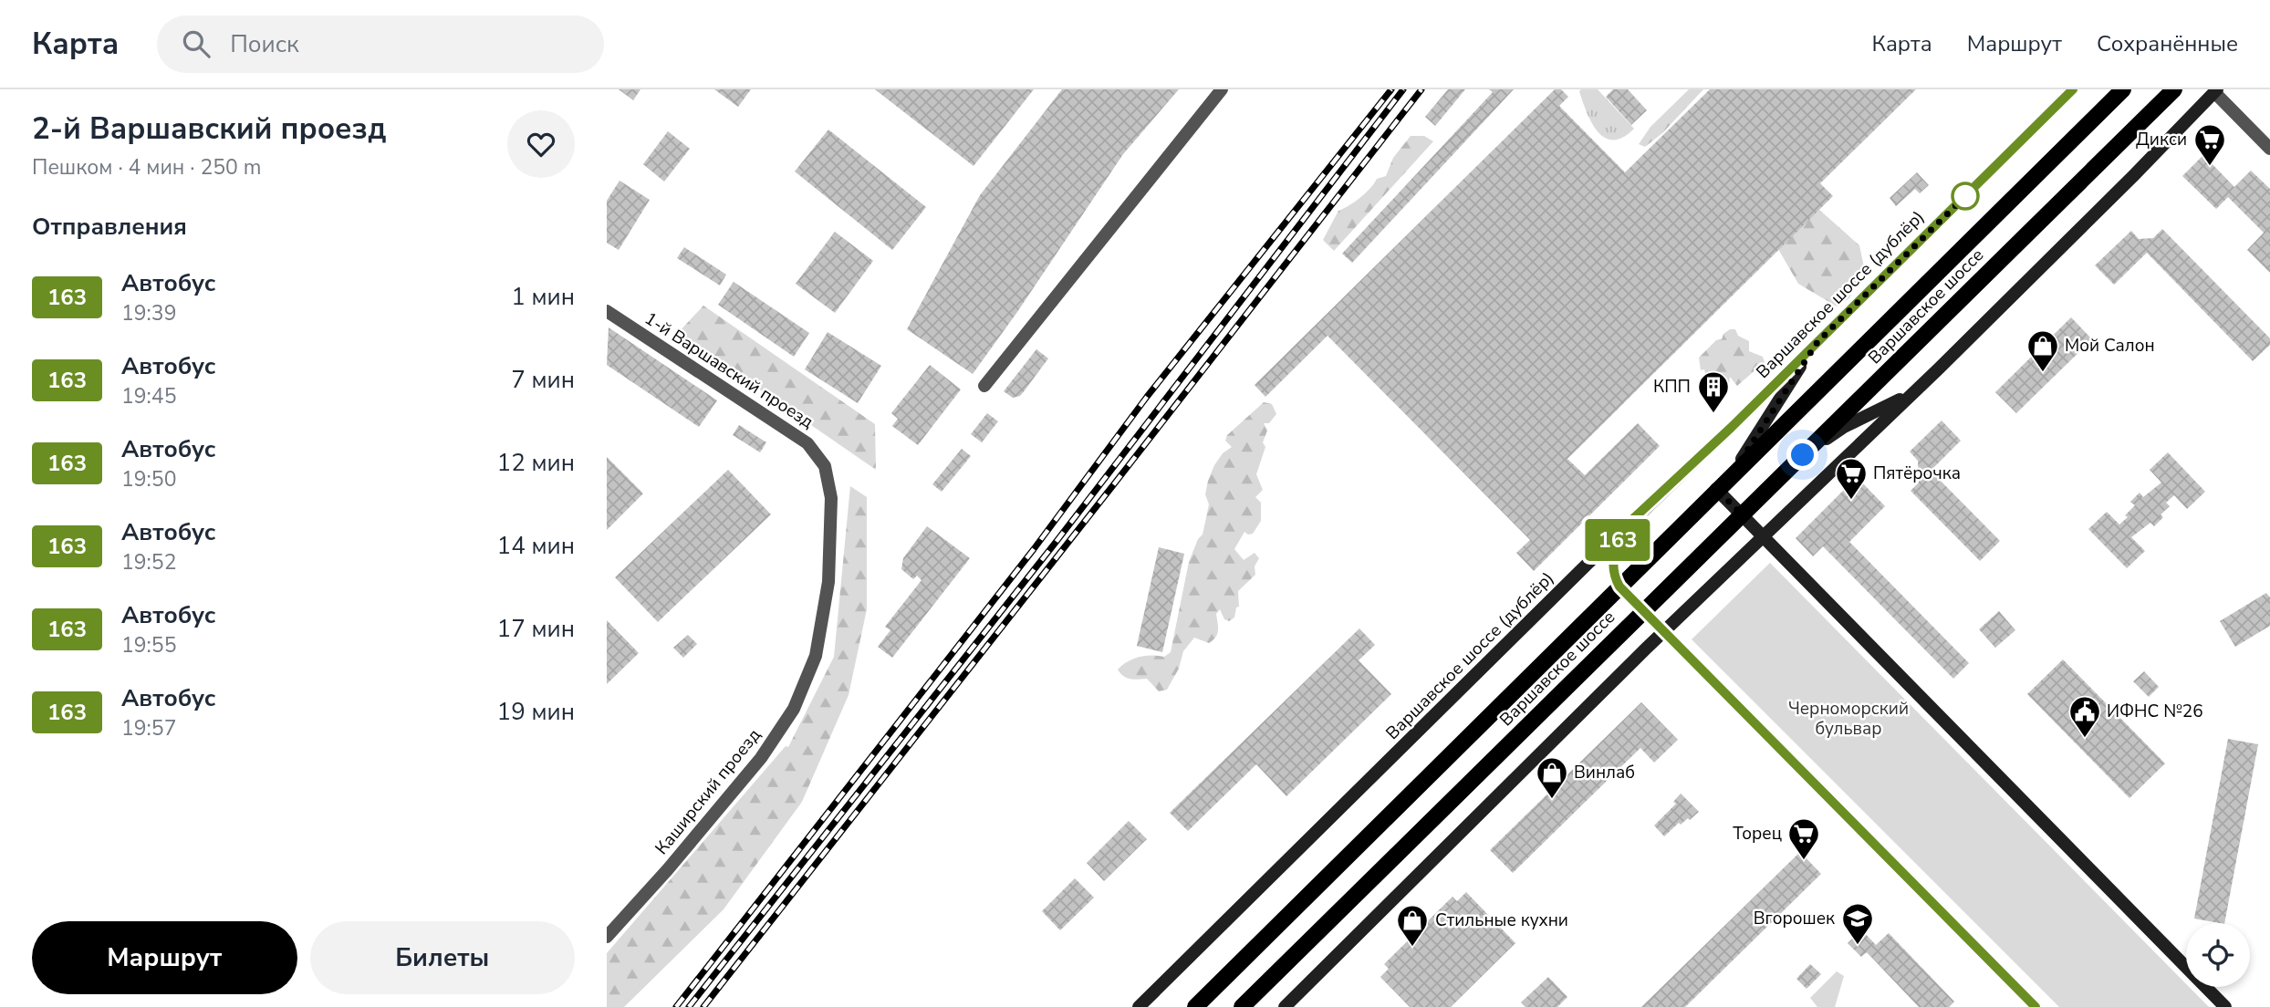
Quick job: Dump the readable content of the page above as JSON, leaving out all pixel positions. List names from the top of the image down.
{
  "streets": {
    "main road": ["Варшавское шоссе"],
    "street": ["Варшавское шоссе (дублёр)", "1-й Варшавский проезд", "Каширский проезд"]
  },
  "crossings": [
    ["1-й Варшавский проезд", "Каширский проезд"]
  ],
  "parks": ["Черноморский бульвар"],
  "places": {
    "supermarket": ["Дикси", "Пятёрочка", "Торец"],
    "shop": ["Мой Салон", "Винлаб", "Стильные кухни"],
    "building": ["КПП"],
    "public building": ["ИФНС №26"],
    "school or university": ["Вгорошек"]
  },
  "lines": ["bus line 163"],
  "page": {
    "header": "Карта",
    "search": "Поиск",
    "nav": ["Карта", "Маршрут", "Сохранённые"],
    "heading": [
      ["2-й Варшавский проезд", "Пешком · 4 мин · 250 m"],
      "Отправления"
    ],
    "on_map": "163",
    "list": [
      {
        "mark": "163",
        "name": "Автобус",
        "note": "19:39",
        "value": "1 мин"
      },
      {
        "mark": "163",
        "name": "Автобус",
        "note": "19:45",
        "value": "7 мин"
      },
      {
        "mark": "163",
        "name": "Автобус",
        "note": "19:50",
        "value": "12 мин"
      },
      {
        "mark": "163",
        "name": "Автобус",
        "note": "19:52",
        "value": "14 мин"
      },
      {
        "mark": "163",
        "name": "Автобус",
        "note": "19:55",
        "value": "17 мин"
      },
      {
        "mark": "163",
        "name": "Автобус",
        "note": "19:57",
        "value": "19 мин"
      }
    ],
    "buttons": ["Маршрут", "Билеты"]
  }
}
